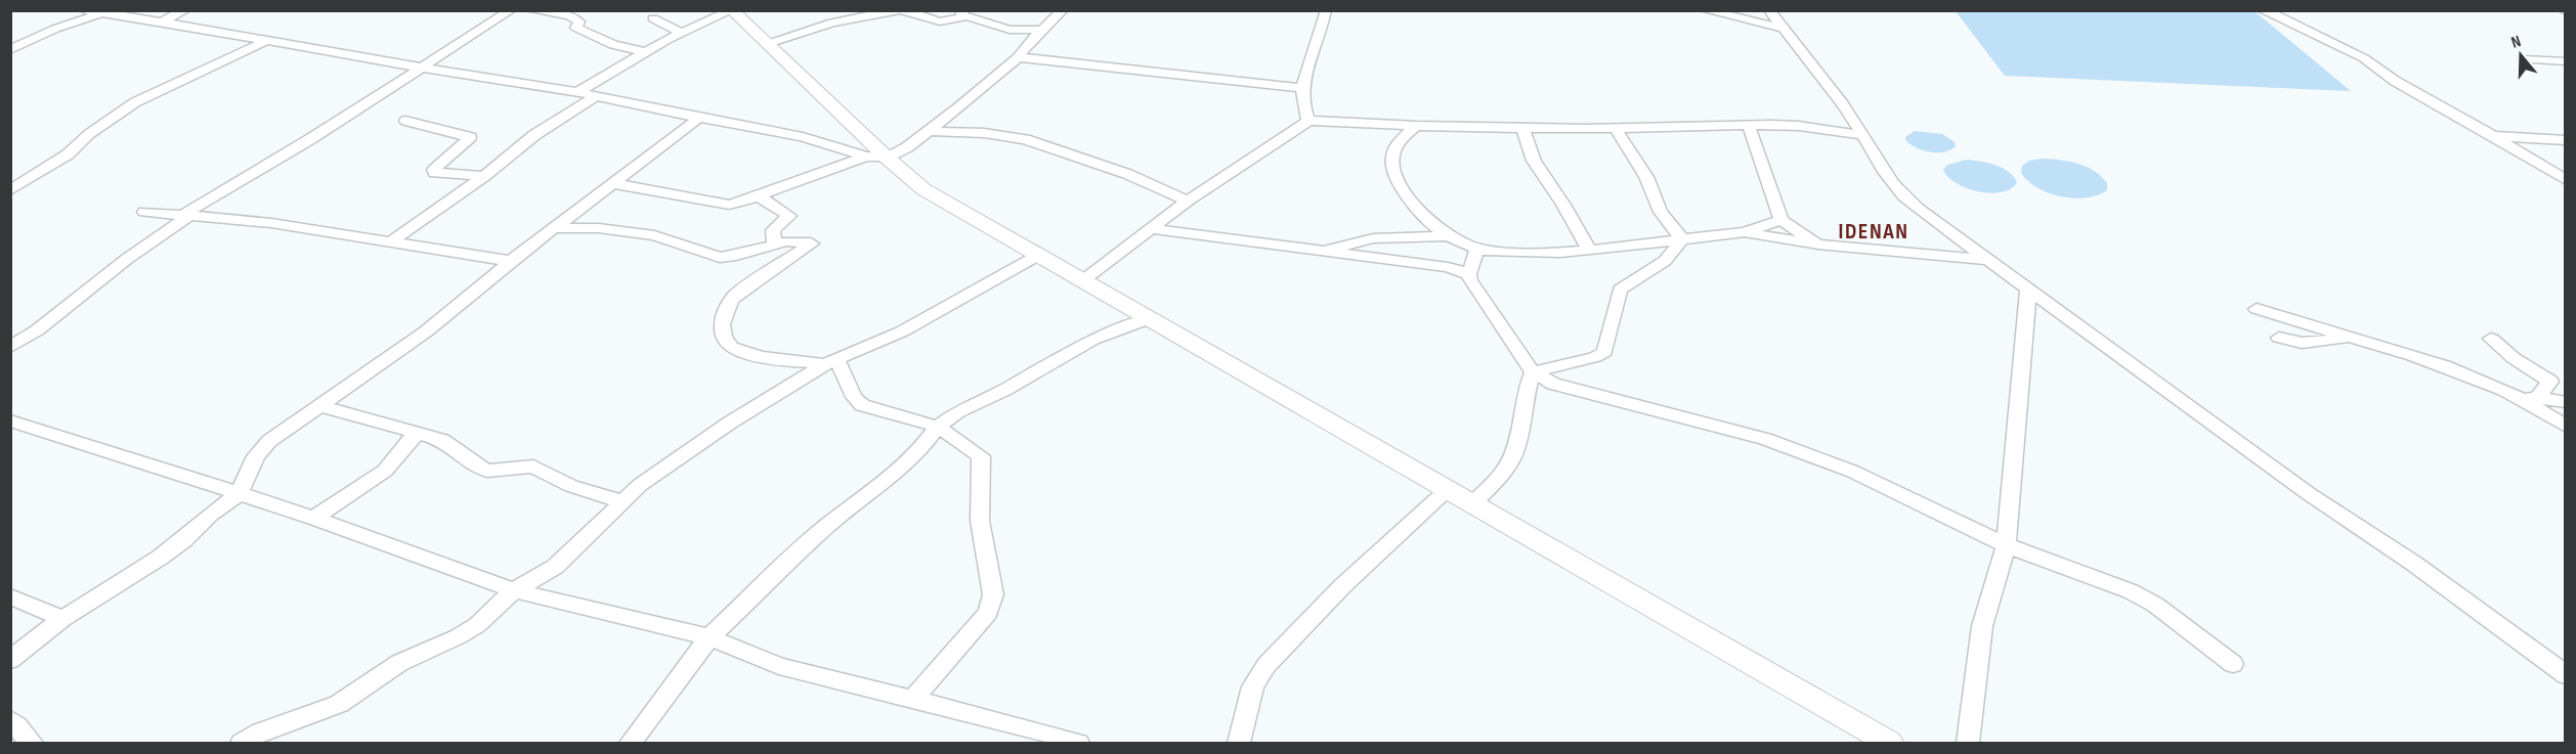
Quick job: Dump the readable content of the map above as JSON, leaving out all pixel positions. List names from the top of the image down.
{
  "districts": ["IDENAN"],
  "north": "top"
}
